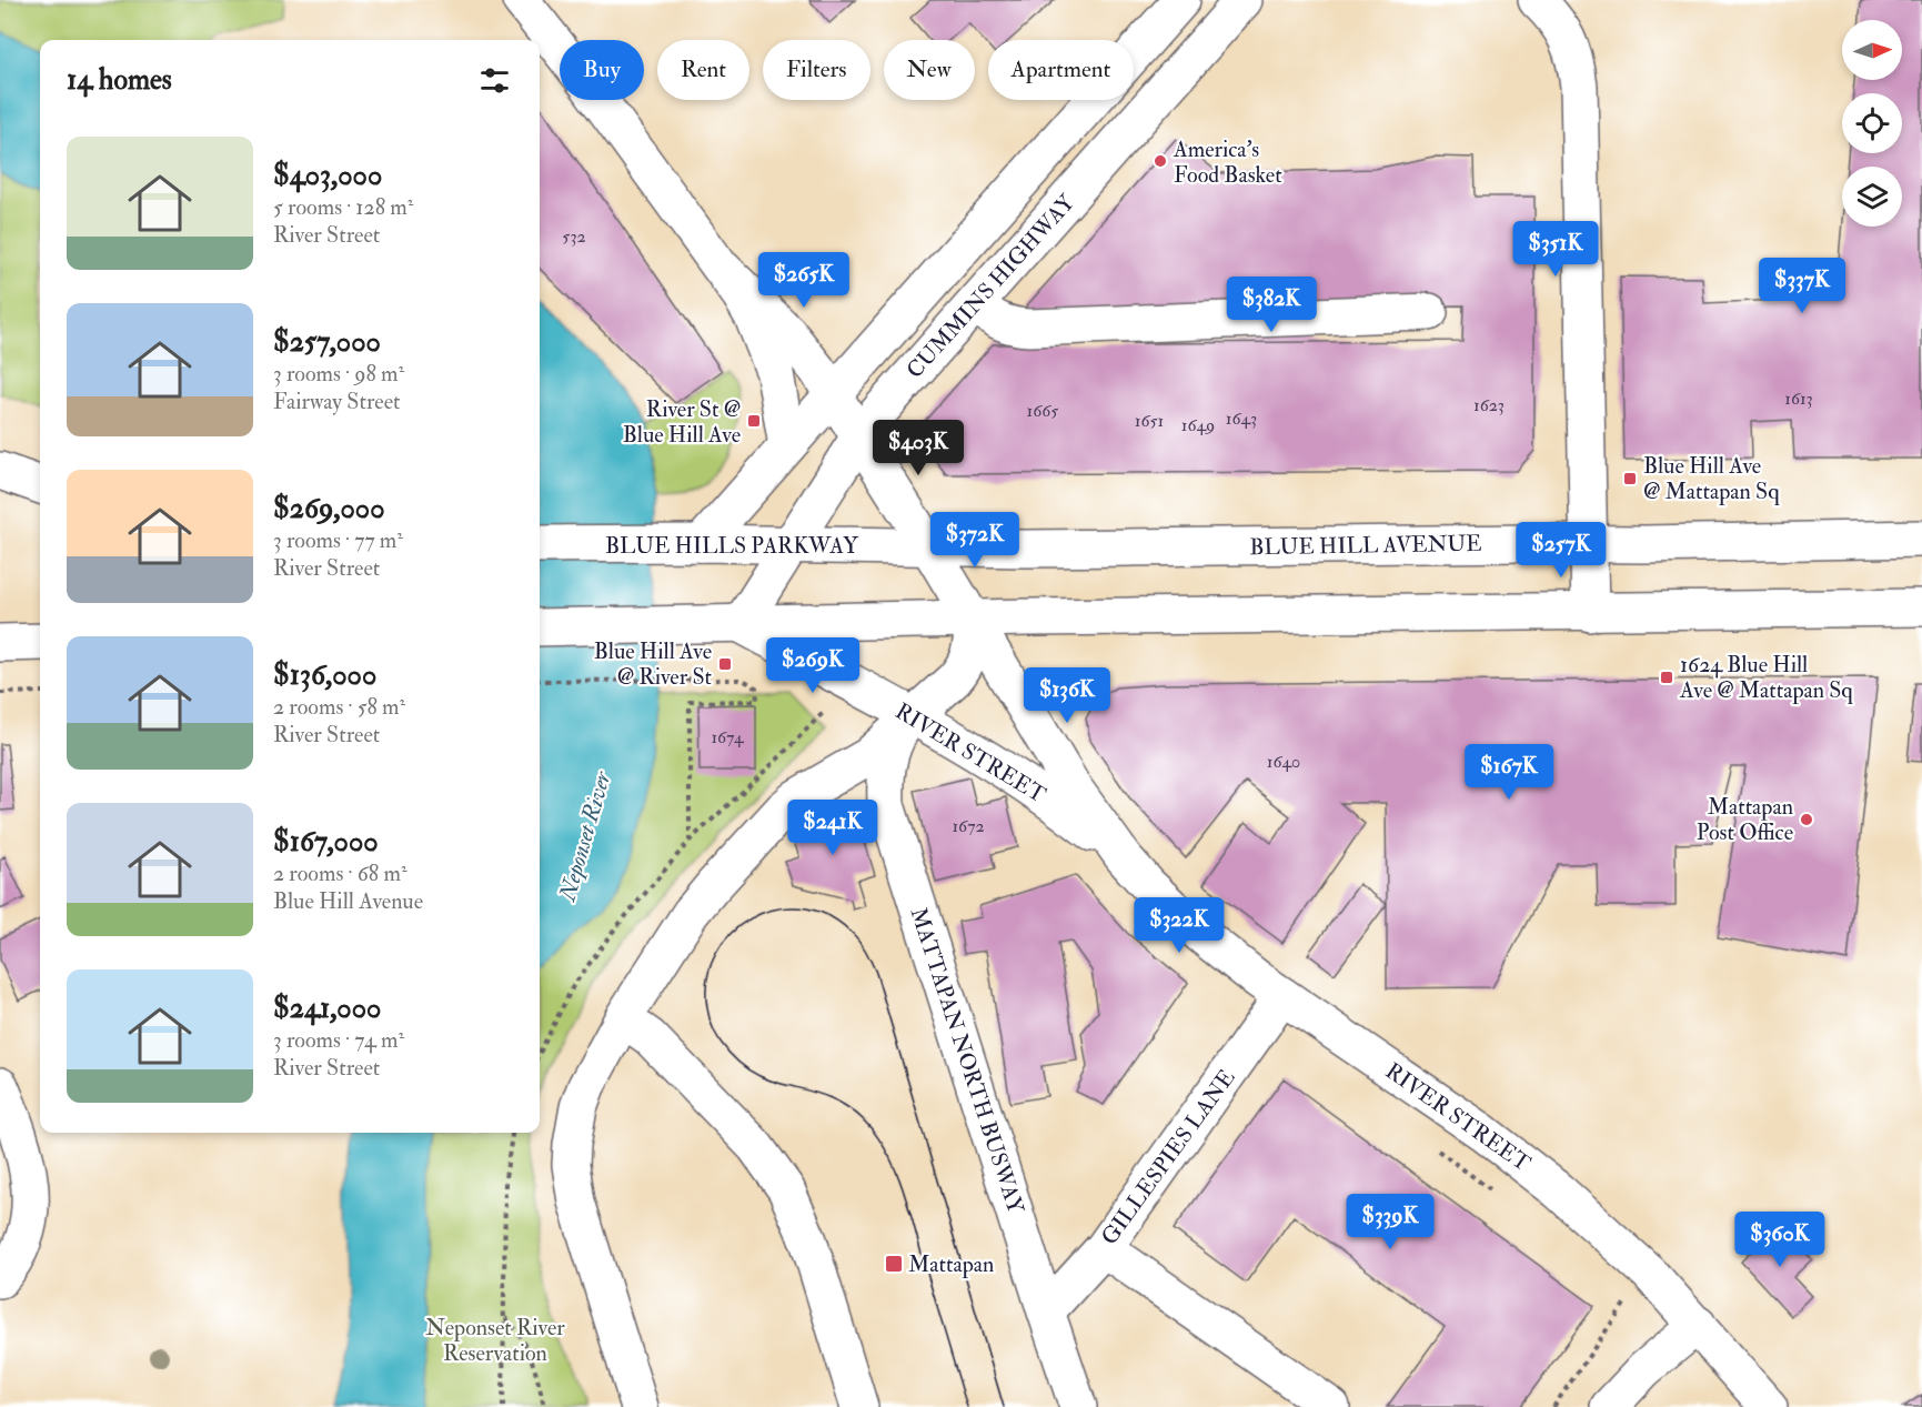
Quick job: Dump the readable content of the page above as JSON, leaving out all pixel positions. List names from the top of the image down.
{
  "streets": {
    "main road": [
      "CUMMINS HIGHWAY",
      "BLUE HILLS PARKWAY",
      "BLUE HILL AVENUE",
      "RIVER STREET",
      "MATTAPAN NORTH BUSWAY",
      "GILLESPIES LANE"
    ]
  },
  "crossings": [
    ["CUMMINS HIGHWAY", "BLUE HILLS PARKWAY"],
    ["CUMMINS HIGHWAY", "RIVER STREET"],
    ["BLUE HILLS PARKWAY", "BLUE HILL AVENUE"],
    ["BLUE HILLS PARKWAY", "RIVER STREET"],
    ["BLUE HILL AVENUE", "RIVER STREET"],
    ["RIVER STREET", "MATTAPAN NORTH BUSWAY"],
    ["RIVER STREET", "GILLESPIES LANE"],
    ["MATTAPAN NORTH BUSWAY", "GILLESPIES LANE"]
  ],
  "water": ["Neponset River"],
  "parks": ["Neponset River Reservation"],
  "places": {
    "other": ["America's Food Basket", "Mattapan Post Office"],
    "transit": [
      "River St @ Blue Hill Ave",
      "Blue Hill Ave @ Mattapan Sq",
      "Blue Hill Ave @ River St",
      "1624 Blue Hill Ave @ Mattapan Sq",
      "Mattapan"
    ]
  },
  "house_numbers": [
    "532",
    "1613",
    "1623",
    "1665",
    "1643",
    "1651",
    "1649",
    "1674",
    "1640",
    "1672"
  ],
  "north": "right",
  "page": {
    "chip": [
      "Buy",
      "Rent",
      "Filters",
      "New",
      "Apartment"
    ],
    "heading": "14 homes",
    "list": [
      {
        "name": "$403,000",
        "note": "5 rooms · 128 m² · River Street"
      },
      {
        "name": "$257,000",
        "note": "3 rooms · 98 m² · Fairway Street"
      },
      {
        "name": "$269,000",
        "note": "3 rooms · 77 m² · River Street"
      },
      {
        "name": "$136,000",
        "note": "2 rooms · 58 m² · River Street"
      },
      {
        "name": "$167,000",
        "note": "2 rooms · 68 m² · Blue Hill Avenue"
      },
      {
        "name": "$241,000",
        "note": "3 rooms · 74 m² · River Street"
      }
    ],
    "price": [
      "$351K",
      "$265K",
      "$337K",
      "$382K",
      "$403K",
      "$372K",
      "$257K",
      "$269K",
      "$136K",
      "$167K",
      "$241K",
      "$322K",
      "$339K",
      "$360K"
    ]
  }
}
